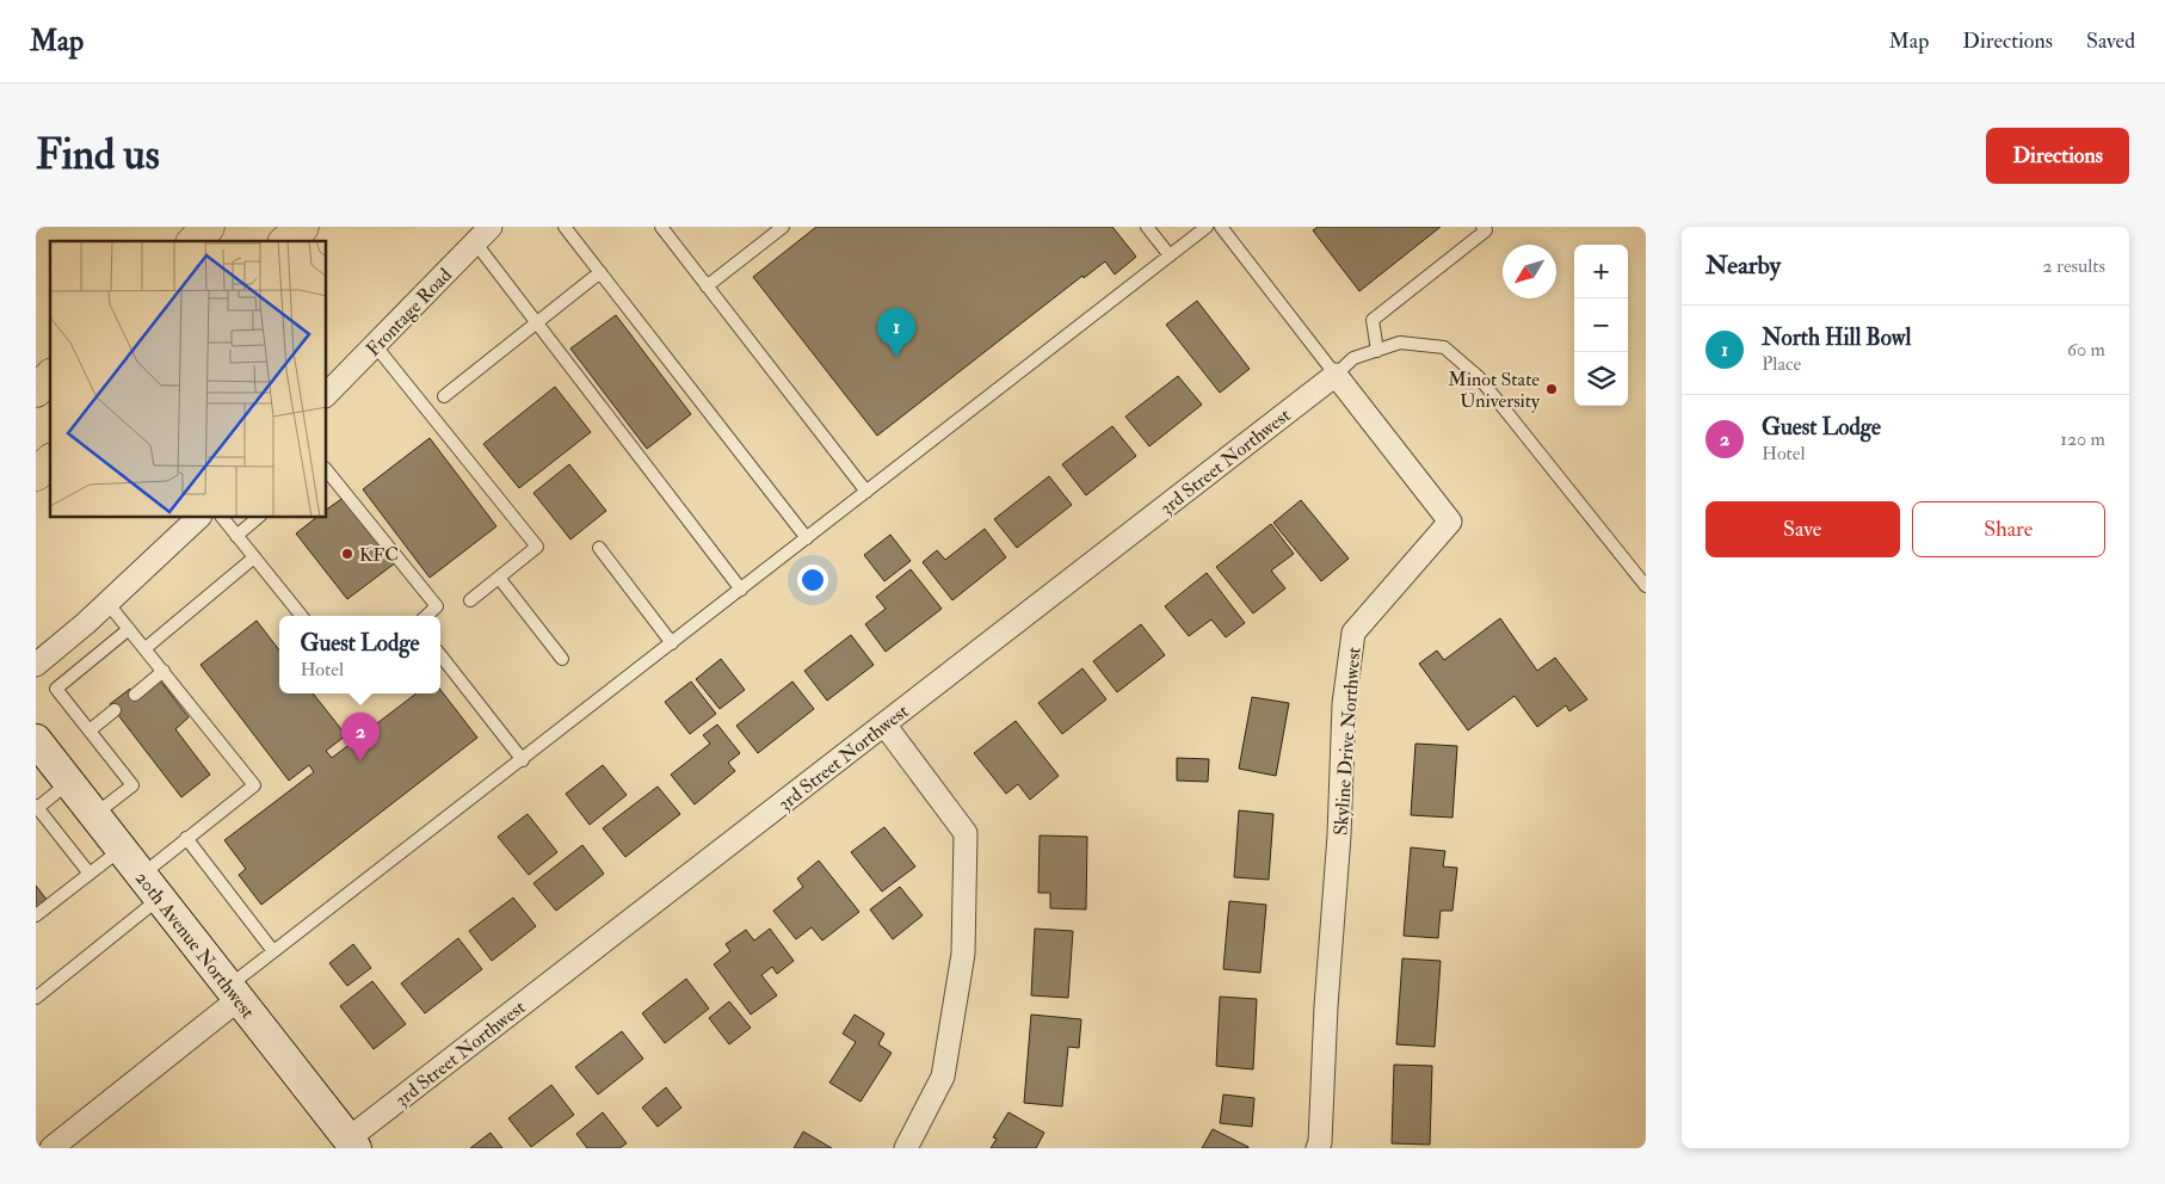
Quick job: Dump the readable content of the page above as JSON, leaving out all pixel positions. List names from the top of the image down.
{
  "streets": {
    "street": [
      "Frontage Road",
      "3rd Street Northwest",
      "Skyline Drive Northwest",
      "20th Avenue Northwest"
    ]
  },
  "crossings": [
    ["3rd Street Northwest", "Skyline Drive Northwest"],
    ["3rd Street Northwest", "20th Avenue Northwest"]
  ],
  "places": ["Minot State University", "KFC"],
  "north": "bottom left",
  "page": {
    "header": "Map",
    "nav": ["Map", "Directions", "Saved"],
    "buttons": [
      "Directions",
      ["Save", "Share"]
    ],
    "title": "Find us",
    "heading": ["Nearby", "2 results"],
    "map_buttons": ["+", "−"],
    "list": [
      {
        "mark": "1",
        "name": "North Hill Bowl",
        "note": "Place",
        "value": "60 m"
      },
      {
        "mark": "2",
        "name": "Guest Lodge",
        "note": "Hotel",
        "value": "120 m"
      }
    ],
    "pins": ["1", "2"],
    "popup": ["Guest Lodge", "Hotel"]
  }
}
